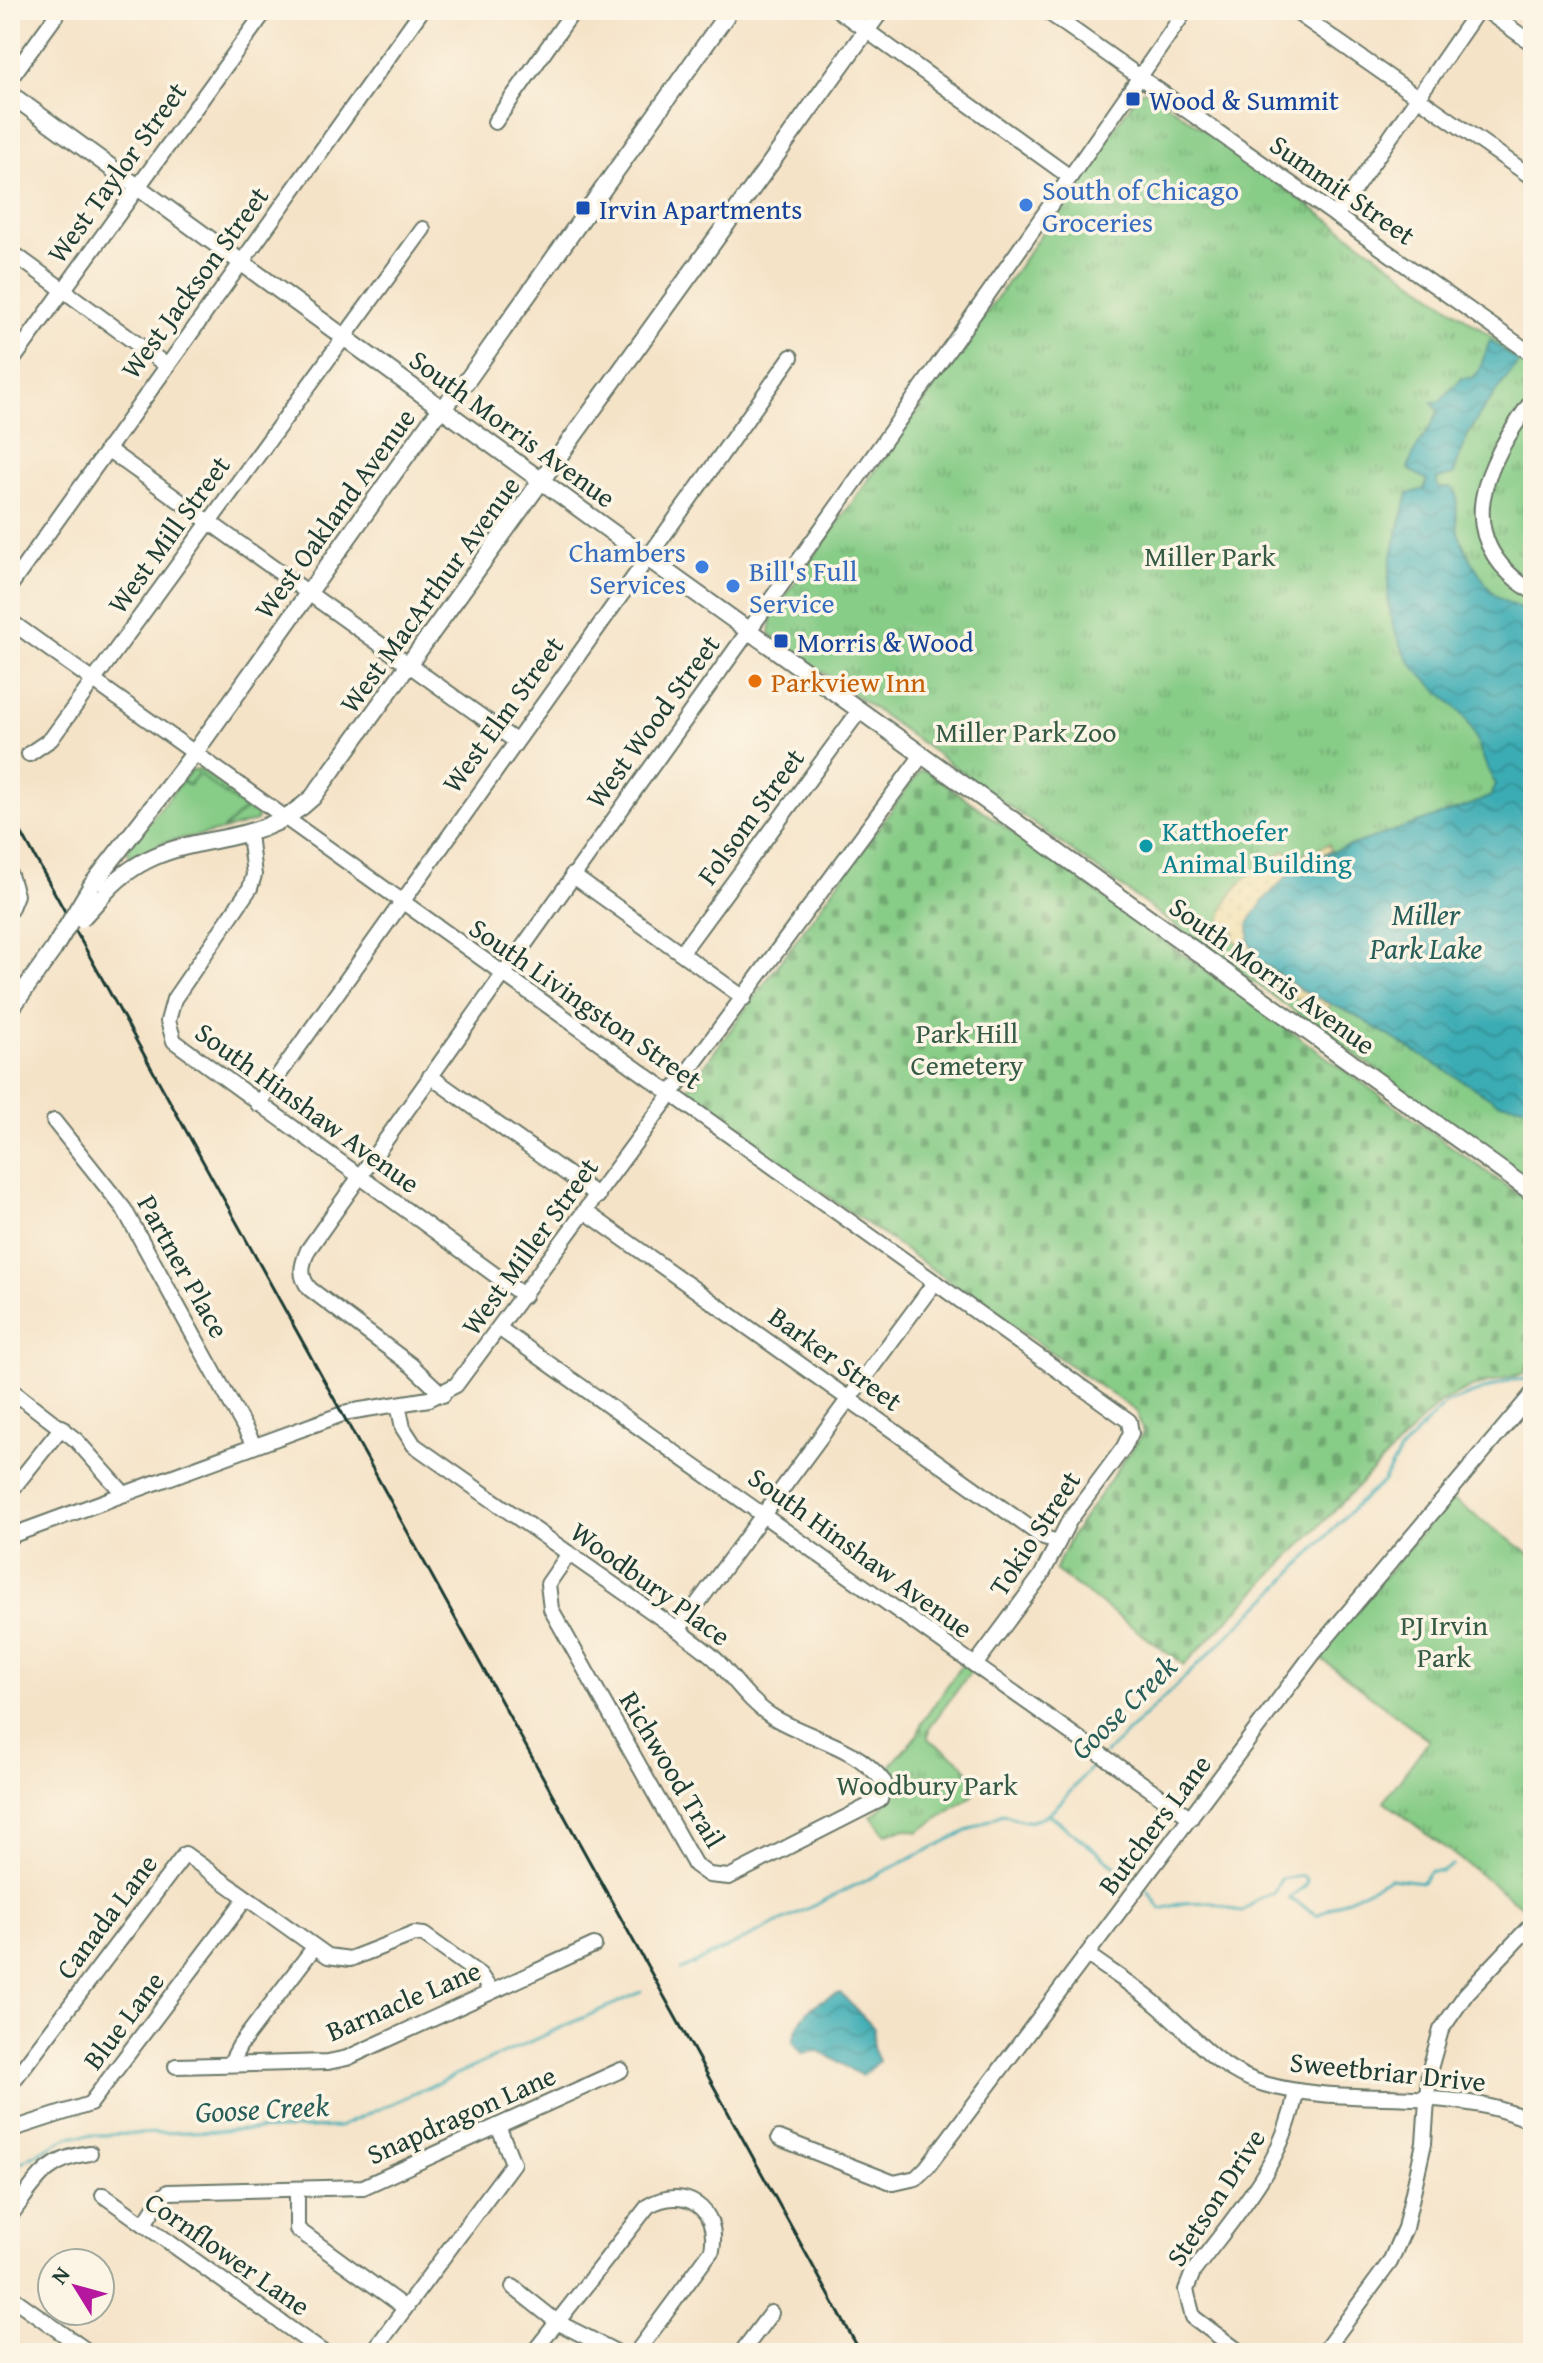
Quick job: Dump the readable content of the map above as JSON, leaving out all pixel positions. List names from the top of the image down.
{
  "streets": {
    "main road": ["South Morris Avenue", "West Oakland Avenue", "West MacArthur Avenue"],
    "street": [
      "West Taylor Street",
      "Summit Street",
      "West Jackson Street",
      "West Mill Street",
      "West Elm Street",
      "West Wood Street",
      "Folsom Street",
      "South Livingston Street",
      "South Hinshaw Avenue",
      "West Miller Street",
      "Partner Place",
      "Barker Street",
      "Tokio Street",
      "Woodbury Place",
      "Richwood Trail",
      "Butchers Lane",
      "Canada Lane",
      "Barnacle Lane",
      "Blue Lane",
      "Sweetbriar Drive",
      "Snapdragon Lane",
      "Stetson Drive",
      "Cornflower Lane"
    ]
  },
  "crossings": [
    ["West Taylor Street", "South Morris Avenue"],
    ["Summit Street", "West Wood Street"],
    ["West Jackson Street", "South Morris Avenue"],
    ["South Morris Avenue", "West Oakland Avenue"],
    ["South Morris Avenue", "West Mill Street"],
    ["South Morris Avenue", "West MacArthur Avenue"],
    ["South Morris Avenue", "West Elm Street"],
    ["South Morris Avenue", "West Wood Street"],
    ["South Morris Avenue", "Folsom Street"],
    ["South Morris Avenue", "West Miller Street"],
    ["West Oakland Avenue", "West MacArthur Avenue"],
    ["West Oakland Avenue", "South Livingston Street"],
    ["West Mill Street", "South Livingston Street"],
    ["West MacArthur Avenue", "South Livingston Street"],
    ["West MacArthur Avenue", "South Hinshaw Avenue"],
    ["West Elm Street", "South Livingston Street"],
    ["West Elm Street", "South Hinshaw Avenue"],
    ["West Wood Street", "South Livingston Street"],
    ["West Wood Street", "South Hinshaw Avenue"],
    ["West Wood Street", "West Miller Street"],
    ["South Livingston Street", "West Miller Street"],
    ["South Livingston Street", "Tokio Street"],
    ["South Hinshaw Avenue", "West Miller Street"],
    ["South Hinshaw Avenue", "Tokio Street"],
    ["South Hinshaw Avenue", "Butchers Lane"],
    ["West Miller Street", "Barker Street"],
    ["Barker Street", "Tokio Street"],
    ["Woodbury Place", "Richwood Trail"],
    ["Butchers Lane", "Sweetbriar Drive"],
    ["Canada Lane", "Blue Lane"],
    ["Sweetbriar Drive", "Stetson Drive"],
    ["Snapdragon Lane", "Cornflower Lane"]
  ],
  "water": ["Miller Park Lake", "Goose Creek"],
  "parks": [
    "Miller Park",
    "Miller Park Zoo",
    "Park Hill Cemetery",
    "PJ Irvin Park",
    "Woodbury Park"
  ],
  "places": {
    "transit": ["Wood & Summit", "Irvin Apartments", "Morris & Wood"],
    "other": [
      "South of Chicago Groceries",
      "Chambers Services",
      "Bill's Full Service",
      "Parkview Inn",
      "Katthoefer Animal Building"
    ]
  },
  "north": "top left"
}
